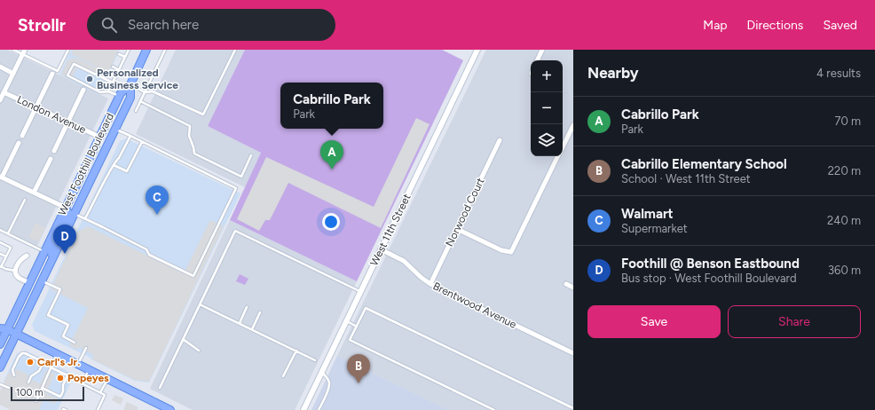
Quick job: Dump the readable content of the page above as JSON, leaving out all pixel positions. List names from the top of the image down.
{
  "streets": {
    "main road": ["West Foothill Boulevard"],
    "street": [
      "London Avenue",
      "Norwood Court",
      "West 11th Street",
      "Brentwood Avenue"
    ]
  },
  "crossings": [
    ["London Avenue", "West Foothill Boulevard"],
    ["Norwood Court", "Brentwood Avenue"],
    ["West 11th Street", "Brentwood Avenue"]
  ],
  "places": ["Personalized Business Service", "Carl's Jr.", "Popeyes"],
  "scale_bar": "100 m",
  "page": {
    "header": "Strollr",
    "search": "Search here",
    "nav": ["Map", "Directions", "Saved"],
    "heading": ["Nearby", "4 results"],
    "map_buttons": ["+", "−"],
    "popup": ["Cabrillo Park", "Park"],
    "list": [
      {
        "mark": "A",
        "name": "Cabrillo Park",
        "note": "Park",
        "value": "70 m"
      },
      {
        "mark": "B",
        "name": "Cabrillo Elementary School",
        "note": "School · West 11th Street",
        "value": "220 m"
      },
      {
        "mark": "C",
        "name": "Walmart",
        "note": "Supermarket",
        "value": "240 m"
      },
      {
        "mark": "D",
        "name": "Foothill @ Benson Eastbound",
        "note": "Bus stop · West Foothill Boulevard",
        "value": "360 m"
      }
    ],
    "pins": [
      "A",
      "C",
      "D",
      "B"
    ],
    "buttons": ["Save", "Share"],
    "scale": "100 m"
  }
}
